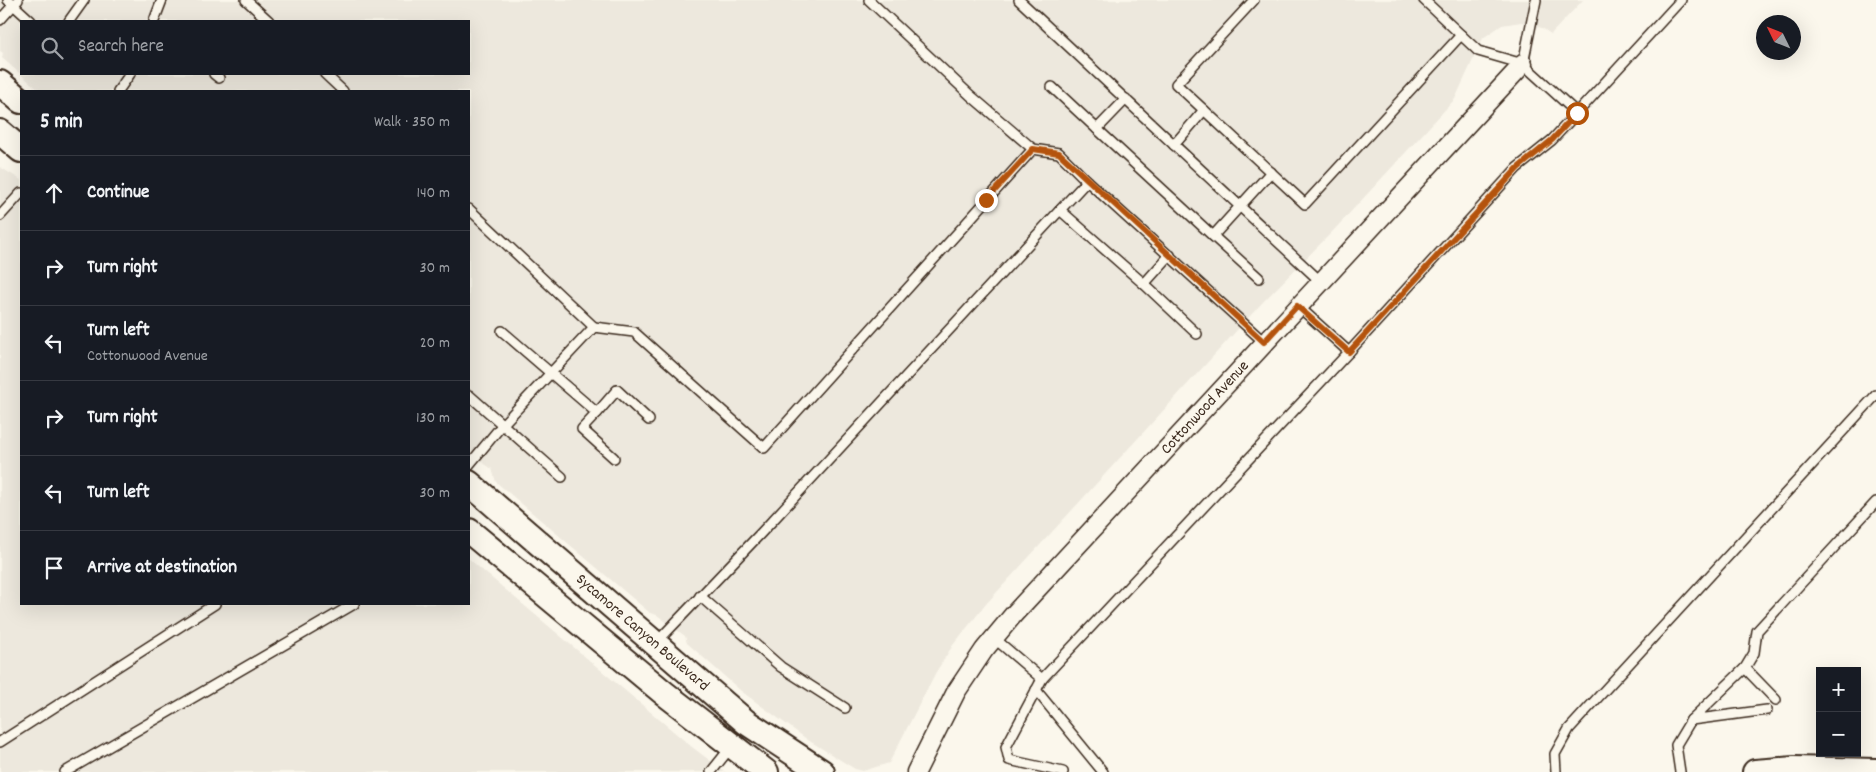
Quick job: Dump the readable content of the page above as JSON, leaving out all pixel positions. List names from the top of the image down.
{
  "streets": {
    "main road": ["Sycamore Canyon Boulevard"],
    "street": ["Cottonwood Avenue"]
  },
  "north": "top left",
  "page": {
    "search": "Search here",
    "heading": ["5 min", "Walk · 350 m"],
    "list": [
      ["Continue", "140 m"],
      ["Turn right", "30 m"],
      ["Turn left", "Cottonwood Avenue", "20 m"],
      ["Turn right", "130 m"],
      ["Turn left", "30 m"],
      "Arrive at destination"
    ],
    "map_buttons": ["+", "−"]
  }
}
